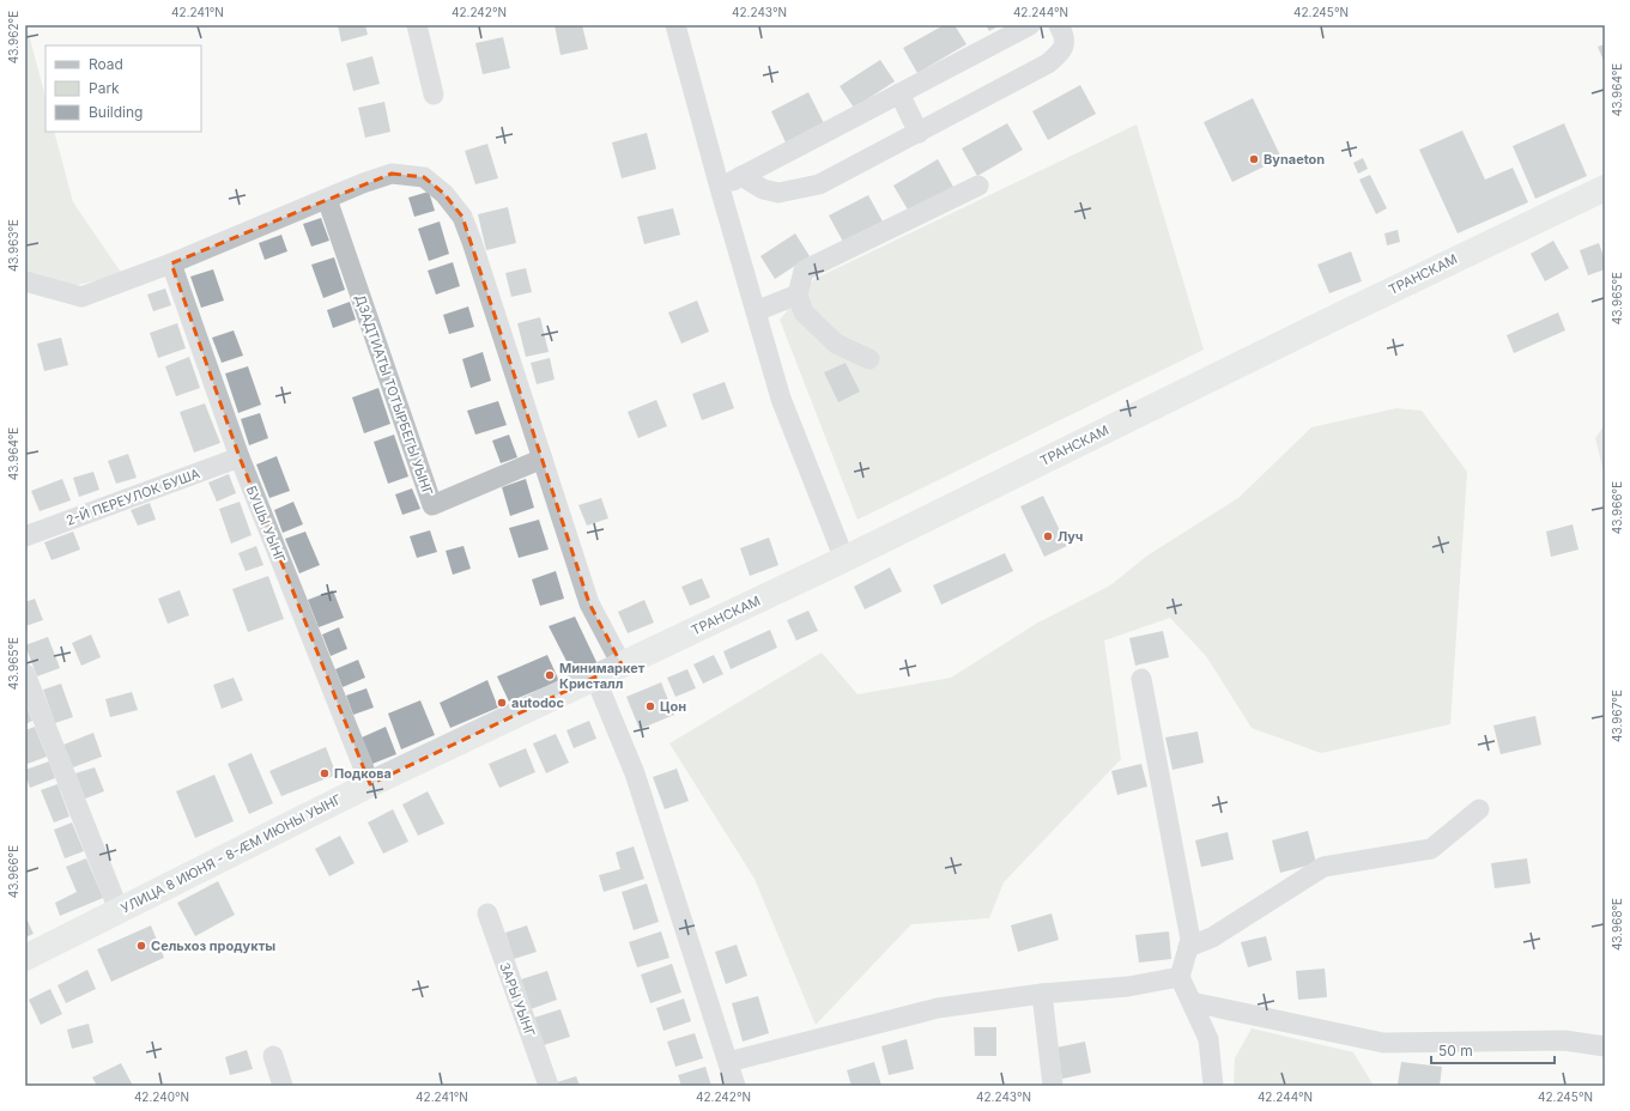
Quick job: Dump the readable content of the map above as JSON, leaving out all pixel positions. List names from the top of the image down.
{
  "streets": {
    "highway": ["ТРАНСКАМ", "УЛИЦА 8 ИЮНЯ - 8-ӔМ ИЮНЫ УЫНГ"],
    "street": [
      "ДЗАДТИАТЫ ТОТЫРБЕГЫ УЫНГ",
      "2-Й ПЕРЕУЛОК БУША",
      "БУШЫ УЫНГ",
      "ЗАРЫ УЫНГ"
    ]
  },
  "crossings": [
    ["ТРАНСКАМ", "УЛИЦА 8 ИЮНЯ - 8-ӔМ ИЮНЫ УЫНГ"],
    ["2-Й ПЕРЕУЛОК БУША", "БУШЫ УЫНГ"],
    ["БУШЫ УЫНГ", "УЛИЦА 8 ИЮНЯ - 8-ӔМ ИЮНЫ УЫНГ"]
  ],
  "places": [
    "Bynaeton",
    "Луч",
    "Минимаркет Кристалл",
    "autodoc",
    "Цон",
    "Подкова",
    "Сельхоз продукты"
  ],
  "legend": ["Road", "Park", "Building"],
  "scale_bar": "50 m",
  "coordinates": [
    "42.241°N",
    "42.242°N",
    "42.243°N",
    "42.244°N",
    "42.245°N",
    "43.962°E",
    "43.964°E",
    "43.963°E",
    "43.965°E",
    "43.966°E",
    "43.967°E",
    "43.968°E",
    "42.240°N"
  ]
}
